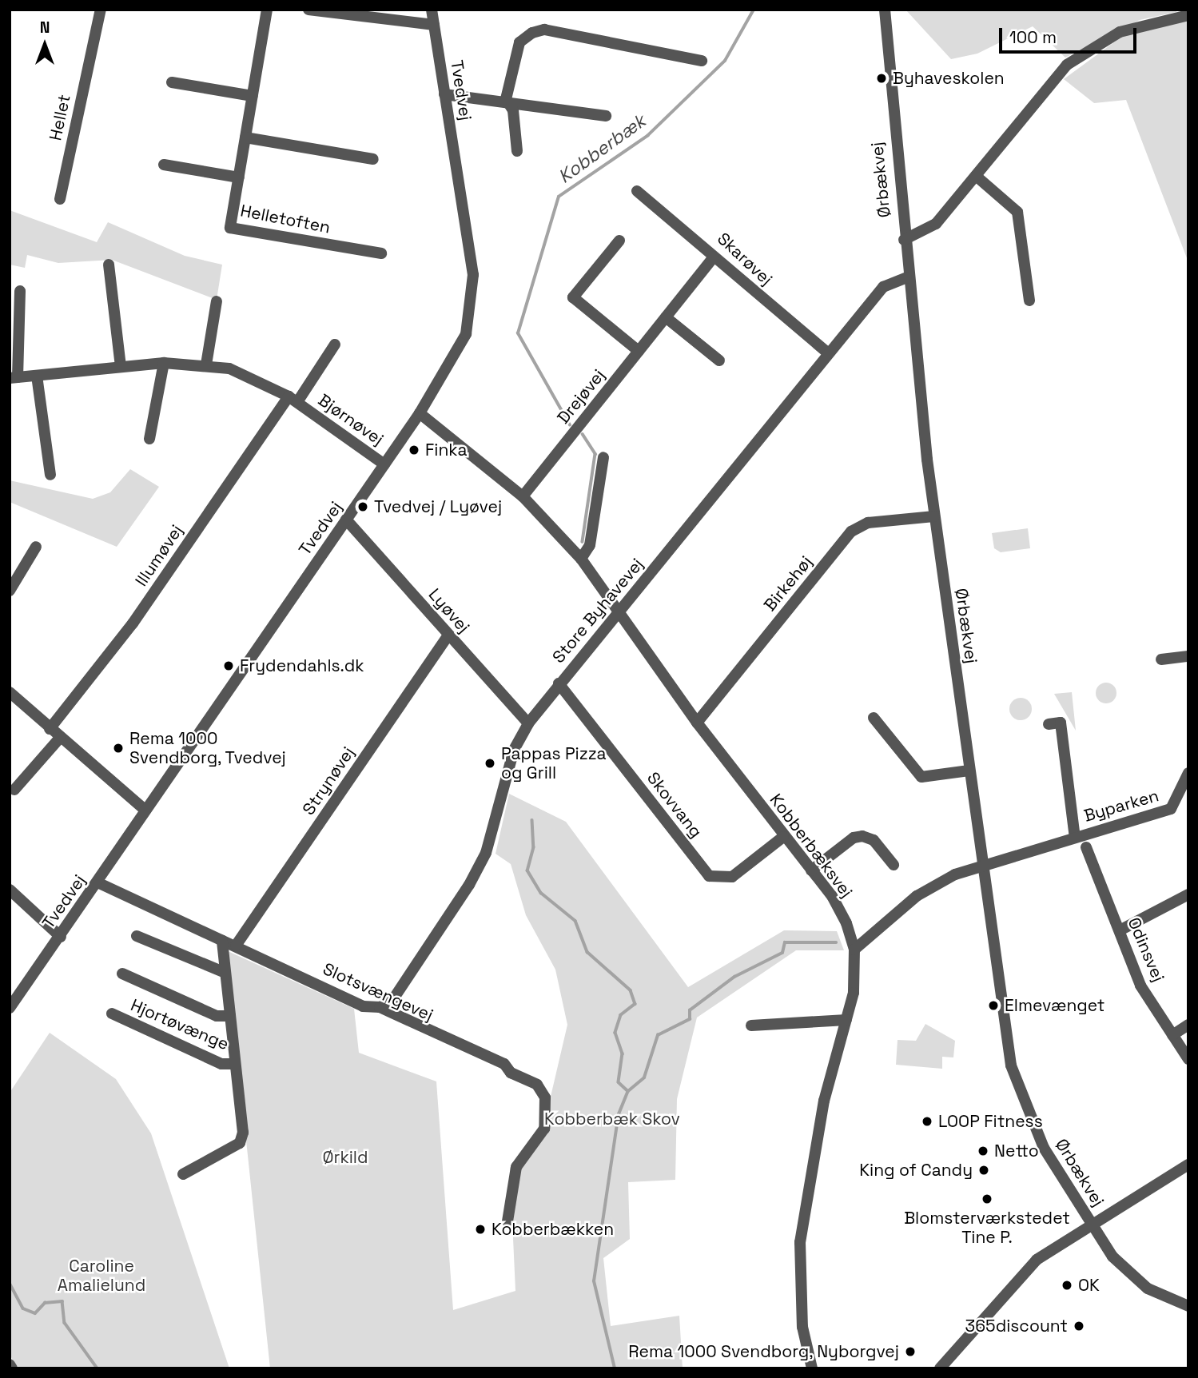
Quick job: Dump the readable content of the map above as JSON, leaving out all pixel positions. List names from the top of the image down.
{
  "streets": {
    "street": [
      "Tvedvej",
      "Hellet",
      "Ørbækvej",
      "Helletoften",
      "Skarøvej",
      "Drejøvej",
      "Bjørnøvej",
      "Illumøvej",
      "Birkehøj",
      "Lyøvej",
      "Store Byhavevej",
      "Strynøvej",
      "Skovvang",
      "Byparken",
      "Kobberbæksvej",
      "Odinsvej",
      "Slotsvængevej",
      "Hjortøvænge"
    ]
  },
  "crossings": [
    ["Tvedvej", "Bjørnøvej"],
    ["Tvedvej", "Lyøvej"],
    ["Tvedvej", "Kobberbæksvej"],
    ["Tvedvej", "Slotsvængevej"],
    ["Ørbækvej", "Birkehøj"],
    ["Ørbækvej", "Store Byhavevej"],
    ["Ørbækvej", "Byparken"],
    ["Skarøvej", "Drejøvej"],
    ["Skarøvej", "Store Byhavevej"],
    ["Drejøvej", "Kobberbæksvej"],
    ["Bjørnøvej", "Illumøvej"],
    ["Birkehøj", "Kobberbæksvej"],
    ["Lyøvej", "Store Byhavevej"],
    ["Lyøvej", "Strynøvej"],
    ["Store Byhavevej", "Skovvang"],
    ["Store Byhavevej", "Kobberbæksvej"],
    ["Store Byhavevej", "Slotsvængevej"],
    ["Strynøvej", "Slotsvængevej"],
    ["Skovvang", "Kobberbæksvej"],
    ["Byparken", "Kobberbæksvej"],
    ["Slotsvængevej", "Hjortøvænge"]
  ],
  "water": ["Kobberbæk"],
  "parks": ["Kobberbæk Skov", "Ørkild", "Caroline Amalielund"],
  "places": [
    "Byhaveskolen",
    "Finka",
    "Tvedvej / Lyøvej",
    "Frydendahls.dk",
    "Rema 1000 Svendborg, Tvedvej",
    "Pappas Pizza og Grill",
    "Elmevænget",
    "LOOP Fitness",
    "Netto",
    "King of Candy",
    "Blomsterværkstedet Tine P.",
    "Kobberbækken",
    "OK",
    "365discount",
    "Rema 1000 Svendborg, Nyborgvej"
  ],
  "scale_bar": "100 m",
  "north": "top"
}
